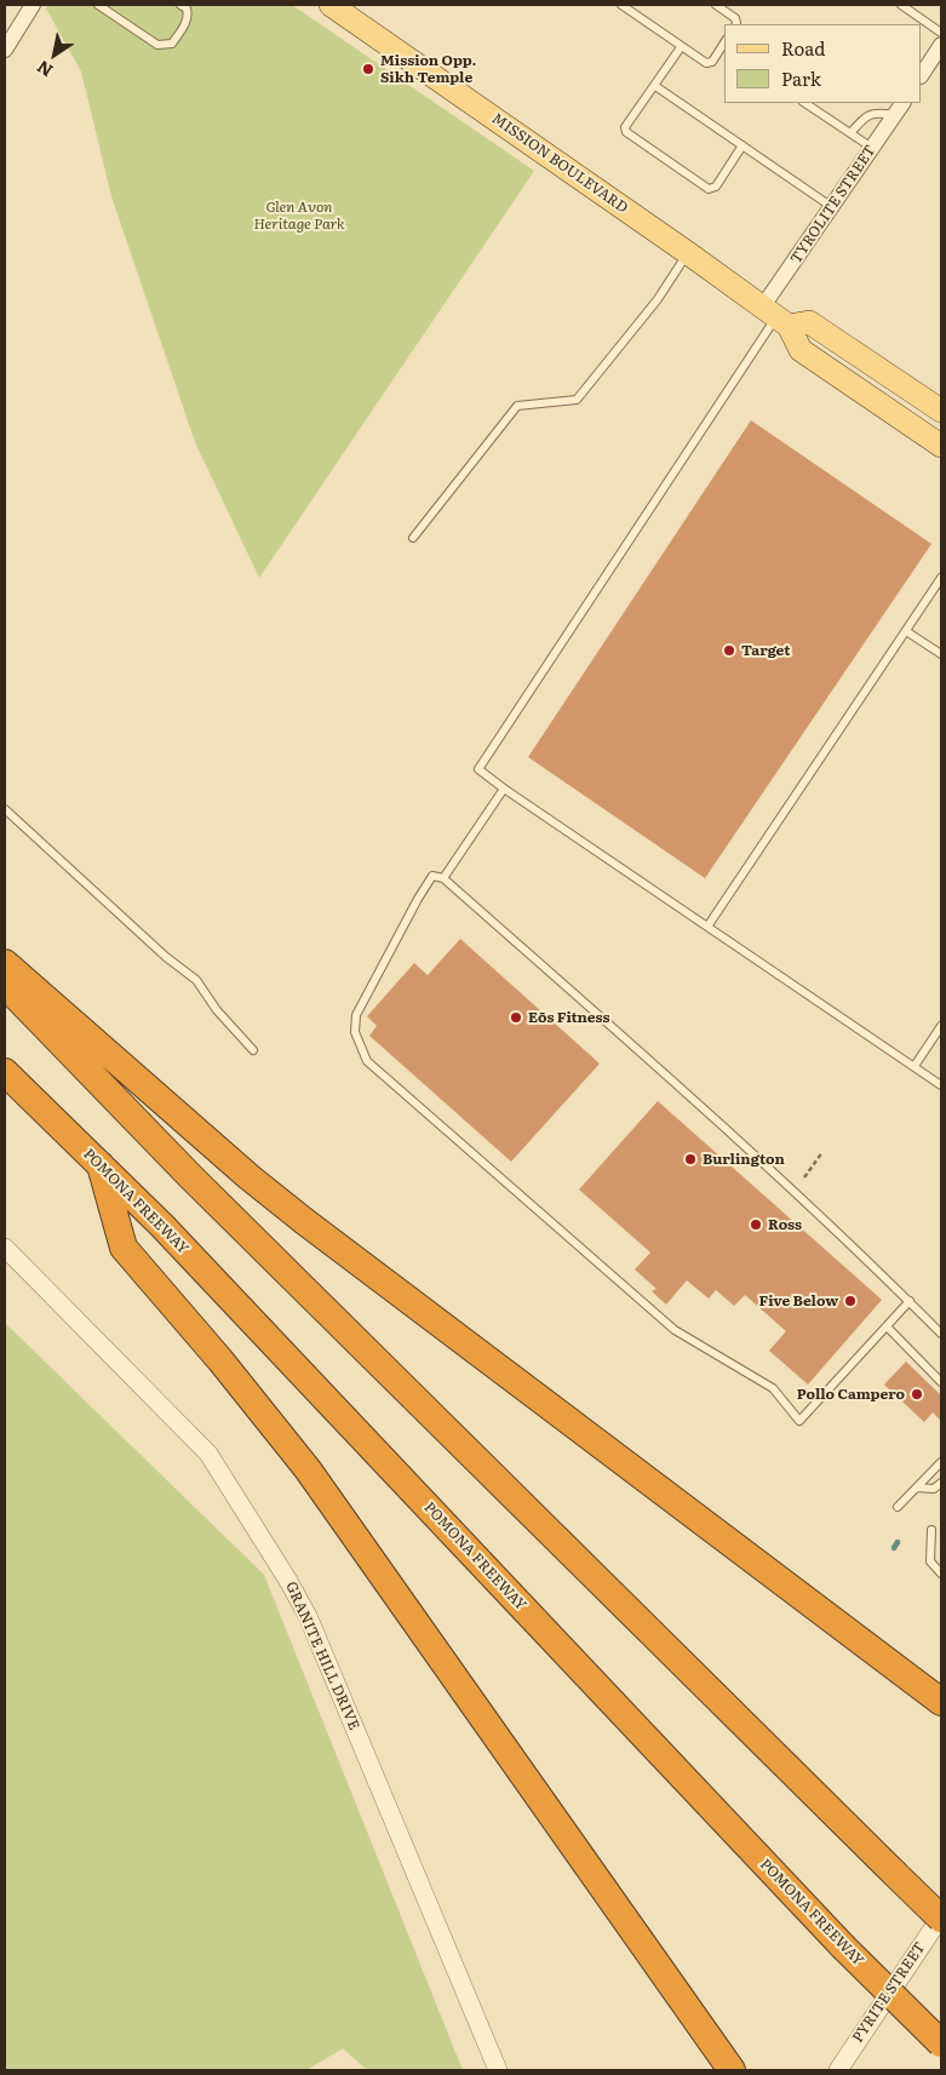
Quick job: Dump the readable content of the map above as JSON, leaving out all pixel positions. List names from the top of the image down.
{
  "streets": {
    "highway": ["POMONA FREEWAY"],
    "main road": ["MISSION BOULEVARD"],
    "street": ["TYROLITE STREET", "GRANITE HILL DRIVE", "PYRITE STREET"]
  },
  "crossings": [
    ["MISSION BOULEVARD", "TYROLITE STREET"]
  ],
  "parks": ["Glen Avon Heritage Park"],
  "places": [
    "Mission Opp. Sikh Temple",
    "Target",
    "Eōs Fitness",
    "Burlington",
    "Ross",
    "Five Below",
    "Pollo Campero"
  ],
  "legend": ["Road", "Park"],
  "north": "bottom left"
}
